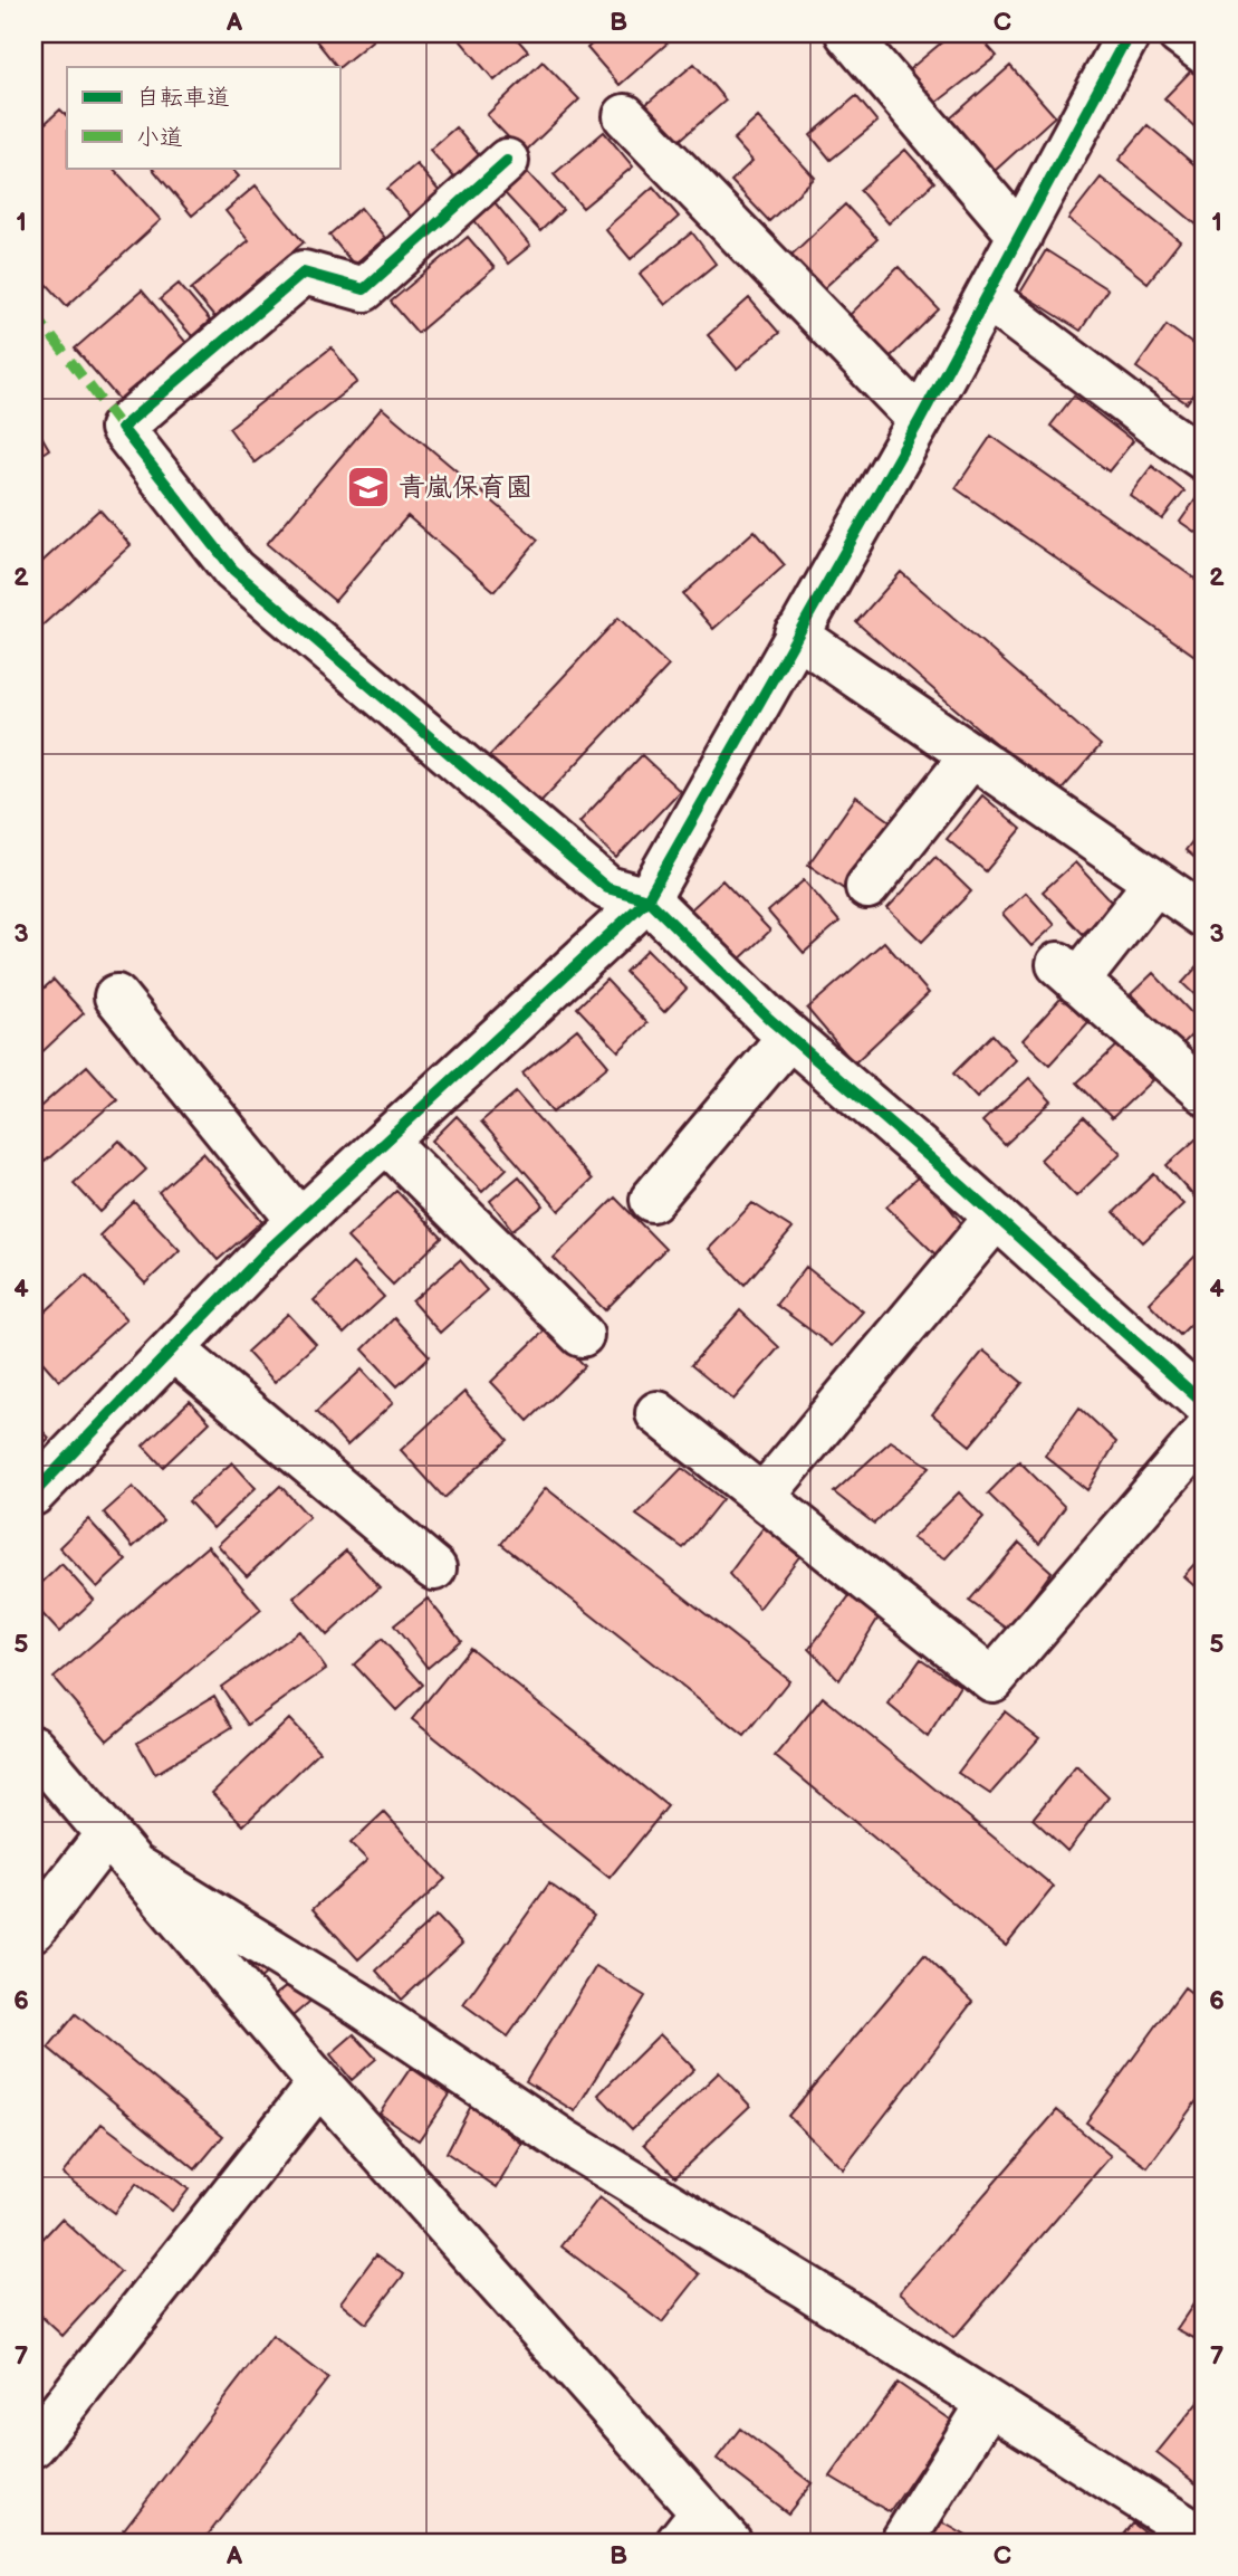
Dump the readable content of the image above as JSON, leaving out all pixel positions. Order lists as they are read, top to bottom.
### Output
{
  "places": {
    "school or university": ["青嵐保育園"]
  },
  "legend": ["自転車道", "小道"],
  "grid": {
    "columns": ["A", "B", "C"],
    "rows": [
      "1",
      "2",
      "3",
      "4",
      "5",
      "6",
      "7"
    ]
  }
}
